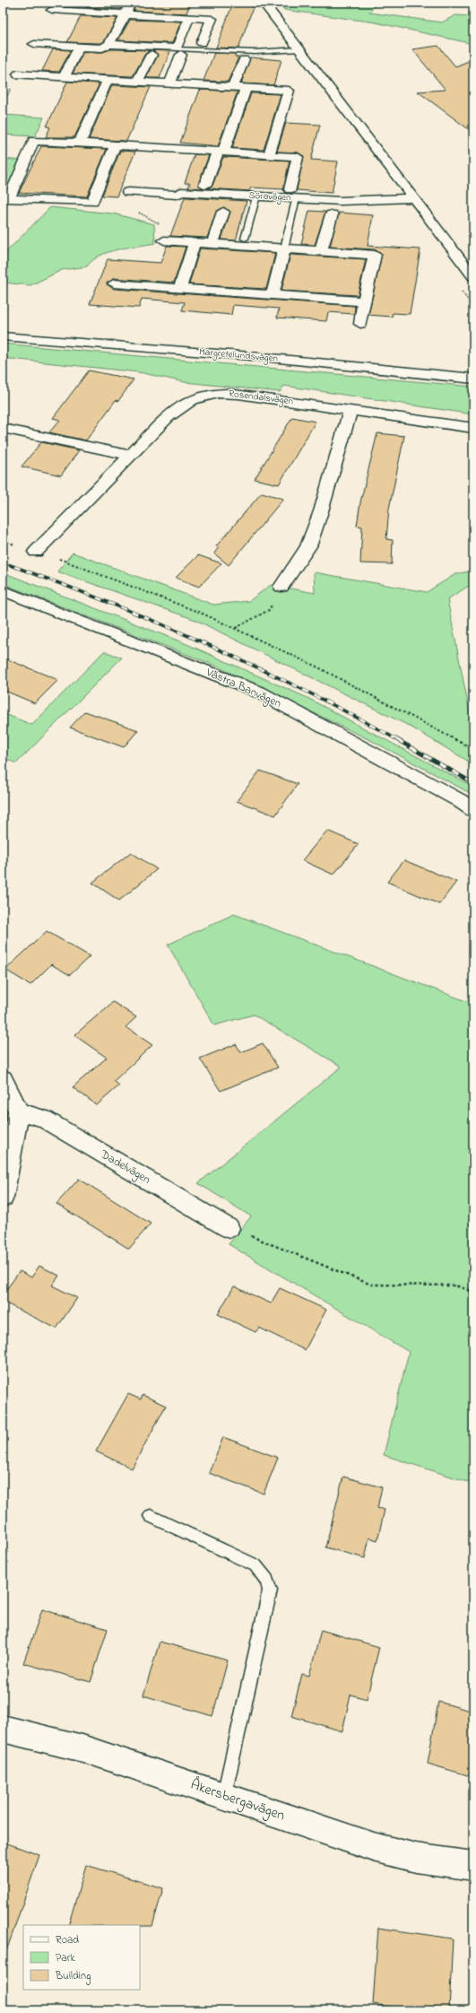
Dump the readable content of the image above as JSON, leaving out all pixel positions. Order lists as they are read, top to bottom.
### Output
{
  "streets": {
    "street": [
      "Söravägen",
      "Margretelundsvägen",
      "Rosendalsvägen",
      "Västra Banvägen",
      "Dadelvägen",
      "Åkersbergavägen"
    ]
  },
  "legend": ["Road", "Park", "Building"]
}
